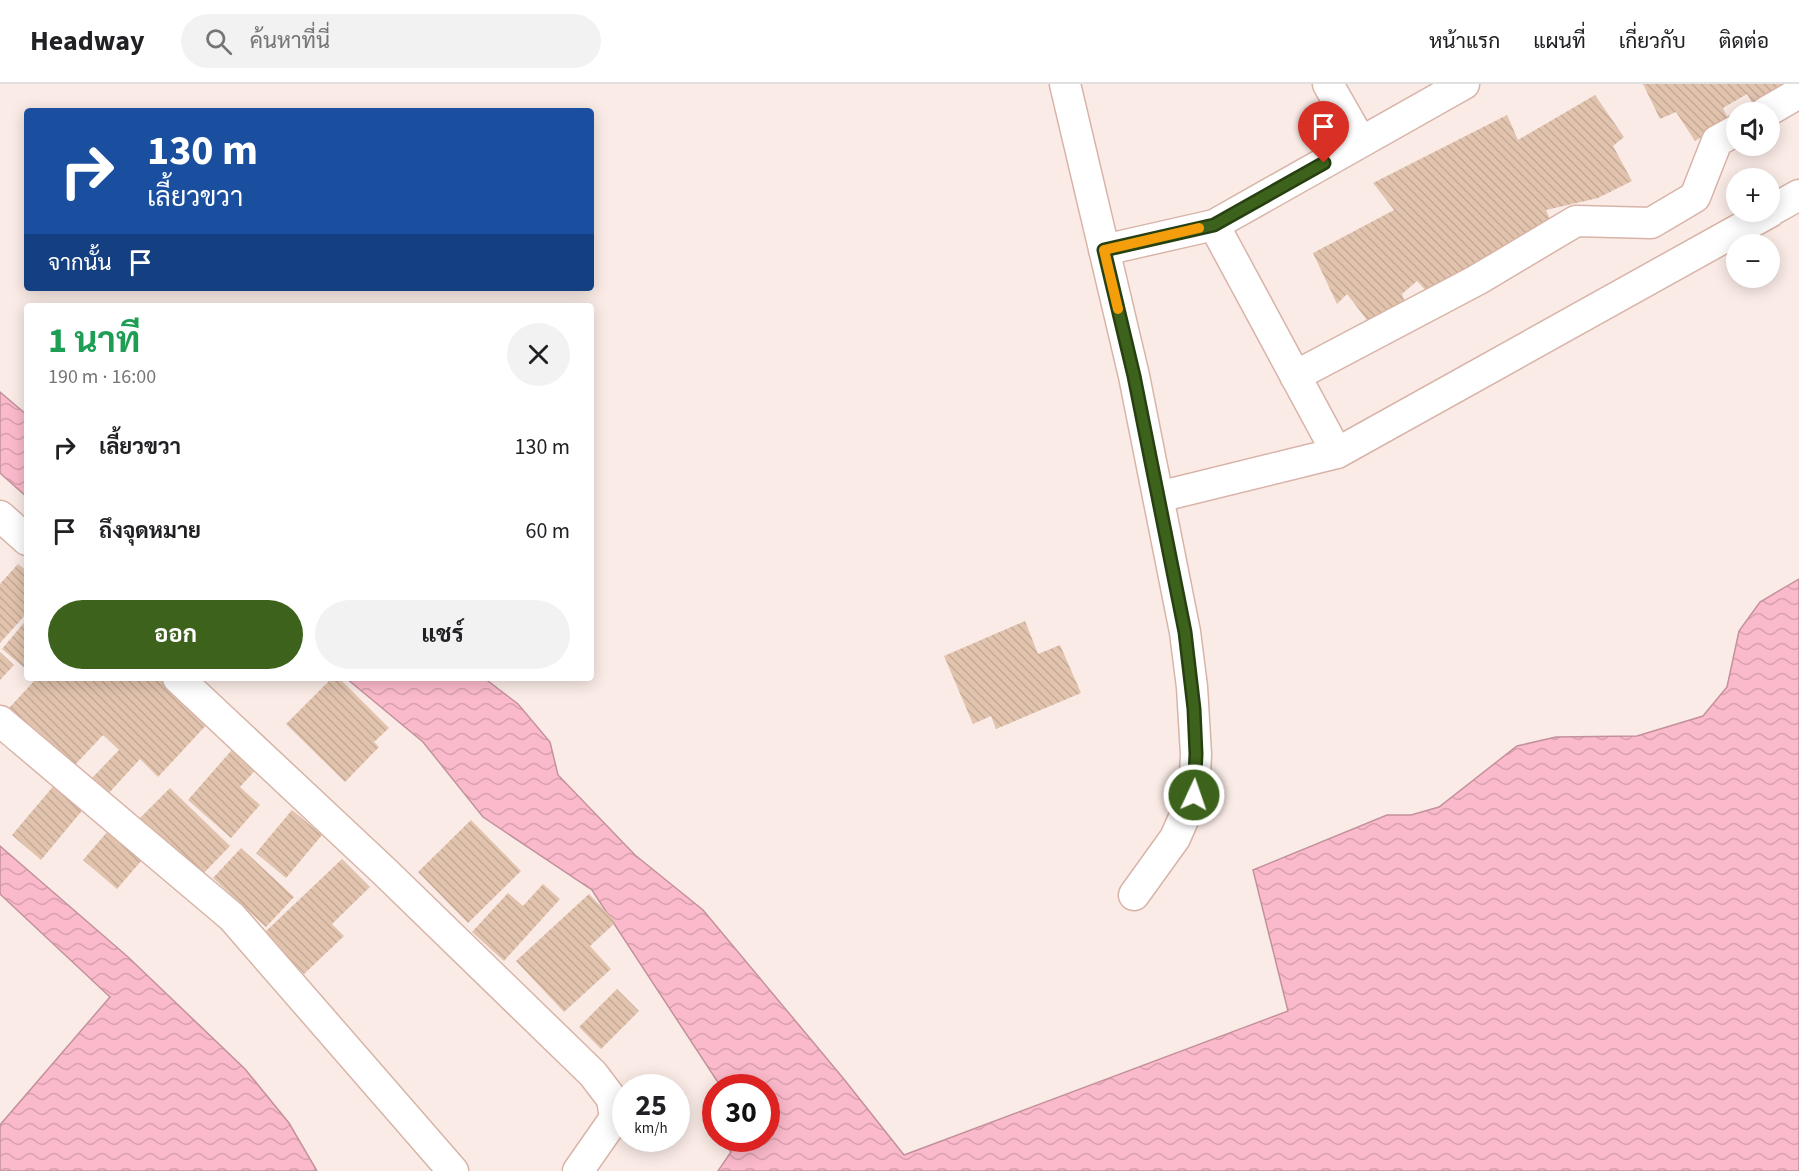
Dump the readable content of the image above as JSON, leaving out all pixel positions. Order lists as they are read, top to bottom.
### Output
{
  "page": {
    "header": "Headway",
    "search": "ค้นหาที่นี่",
    "nav": [
      "หน้าแรก",
      "แผนที่",
      "เกี่ยวกับ",
      "ติดต่อ"
    ],
    "map_buttons": ["+", "−"],
    "turn": ["130 m", "เลี้ยวขวา"],
    "then": "จากนั้น",
    "heading": ["1 นาที", "190 m · 16:00"],
    "list": [
      {
        "name": "เลี้ยวขวา",
        "value": "130 m"
      },
      {
        "name": "ถึงจุดหมาย",
        "value": "60 m"
      }
    ],
    "buttons": ["ออก", "แชร์"],
    "speed": "25 km/h",
    "limit": "30"
  }
}
